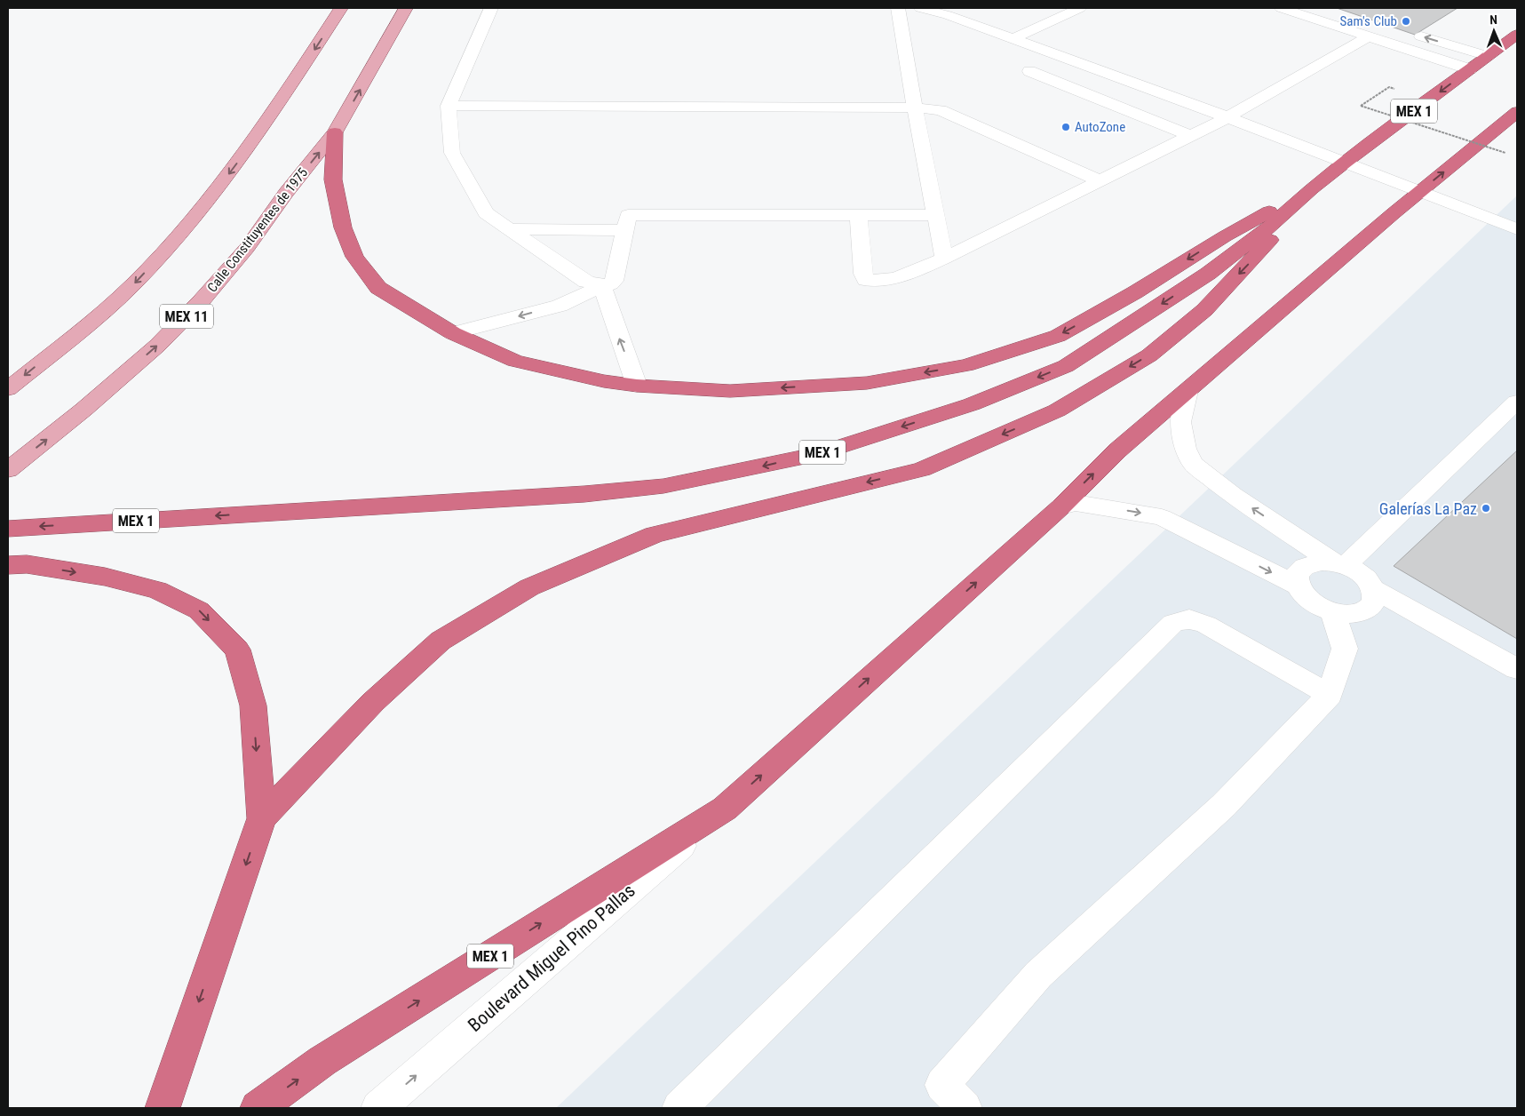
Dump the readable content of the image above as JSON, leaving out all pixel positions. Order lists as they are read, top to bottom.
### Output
{
  "streets": {
    "highway": ["MEX 1"],
    "main road": ["Calle Constituyentes de 1975", "MEX 11", "Boulevard Miguel Pino Pallas"]
  },
  "crossings": [
    ["MEX 1", "Boulevard Miguel Pino Pallas"]
  ],
  "one_way": ["Boulevard Miguel Pino Pallas"],
  "places": ["Sam's Club", "AutoZone", "Galerías La Paz"],
  "north": "top"
}
